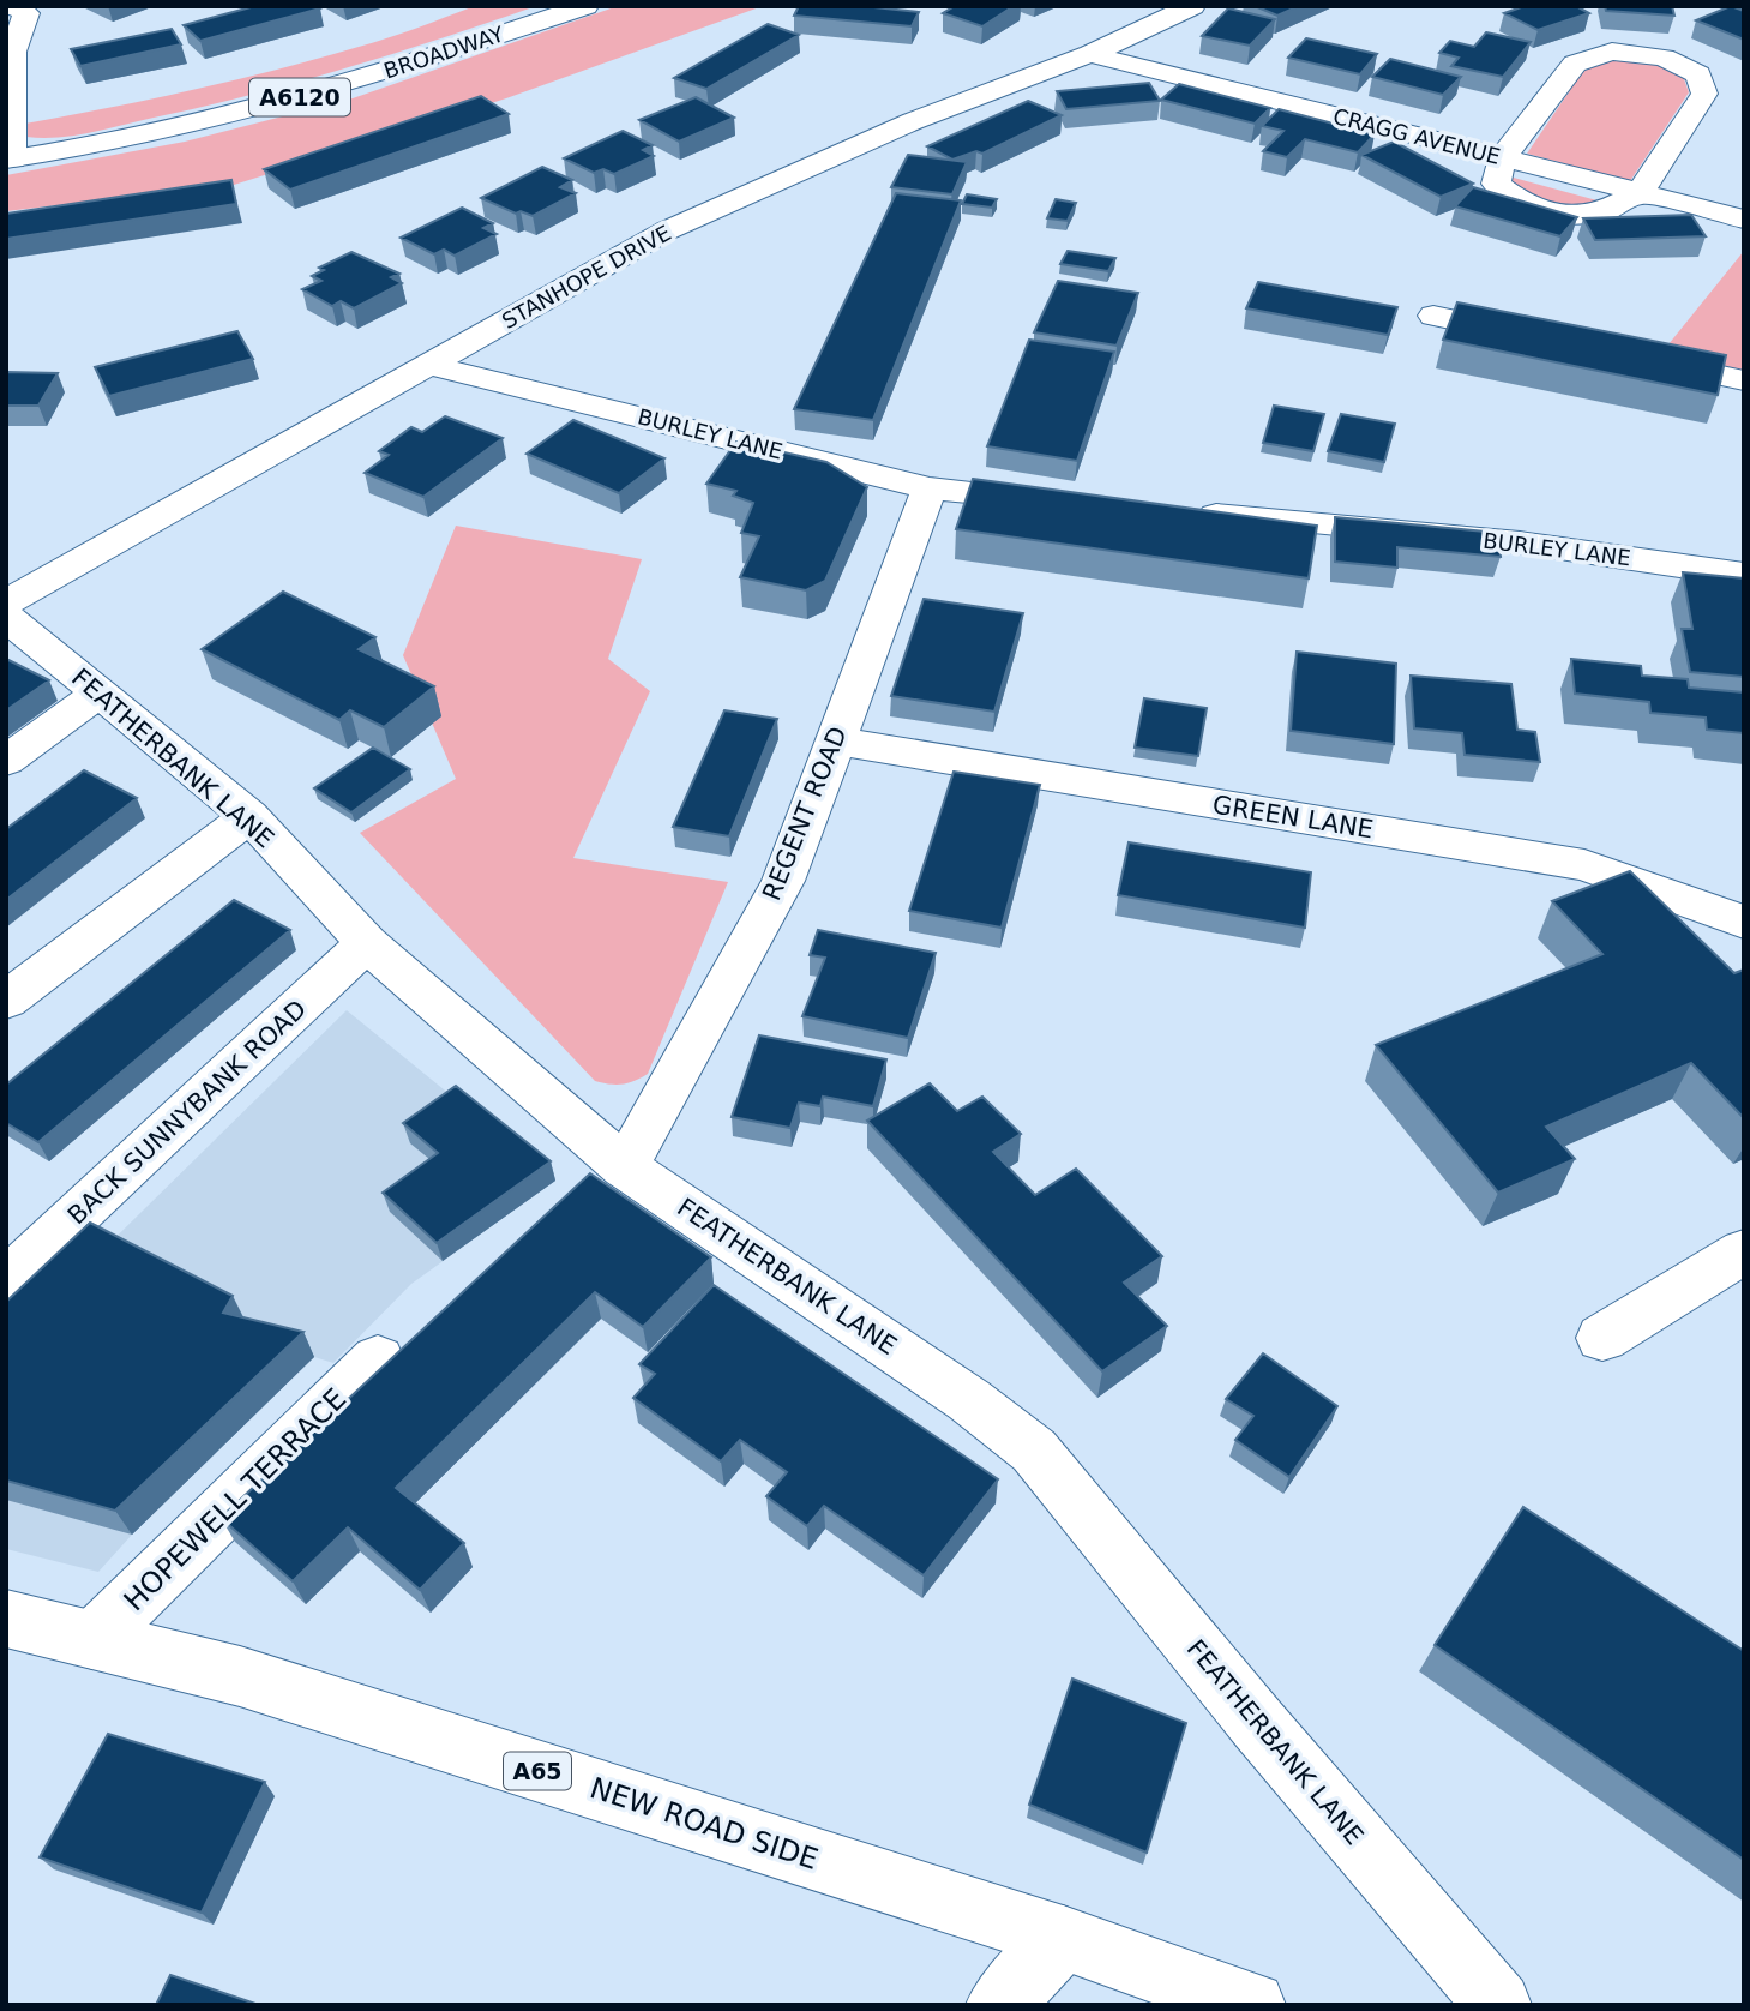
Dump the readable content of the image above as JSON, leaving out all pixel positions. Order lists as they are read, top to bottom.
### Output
{
  "streets": {
    "main road": [
      "BROADWAY",
      "A6120",
      "CRAGG AVENUE",
      "STANHOPE DRIVE",
      "BURLEY LANE",
      "FEATHERBANK LANE",
      "REGENT ROAD",
      "GREEN LANE",
      "BACK SUNNYBANK ROAD",
      "HOPEWELL TERRACE",
      "A65",
      "NEW ROAD SIDE"
    ]
  },
  "crossings": [
    ["CRAGG AVENUE", "STANHOPE DRIVE"],
    ["STANHOPE DRIVE", "BURLEY LANE"],
    ["BURLEY LANE", "REGENT ROAD"],
    ["FEATHERBANK LANE", "REGENT ROAD"],
    ["FEATHERBANK LANE", "BACK SUNNYBANK ROAD"],
    ["REGENT ROAD", "GREEN LANE"],
    ["HOPEWELL TERRACE", "NEW ROAD SIDE"]
  ]
}
